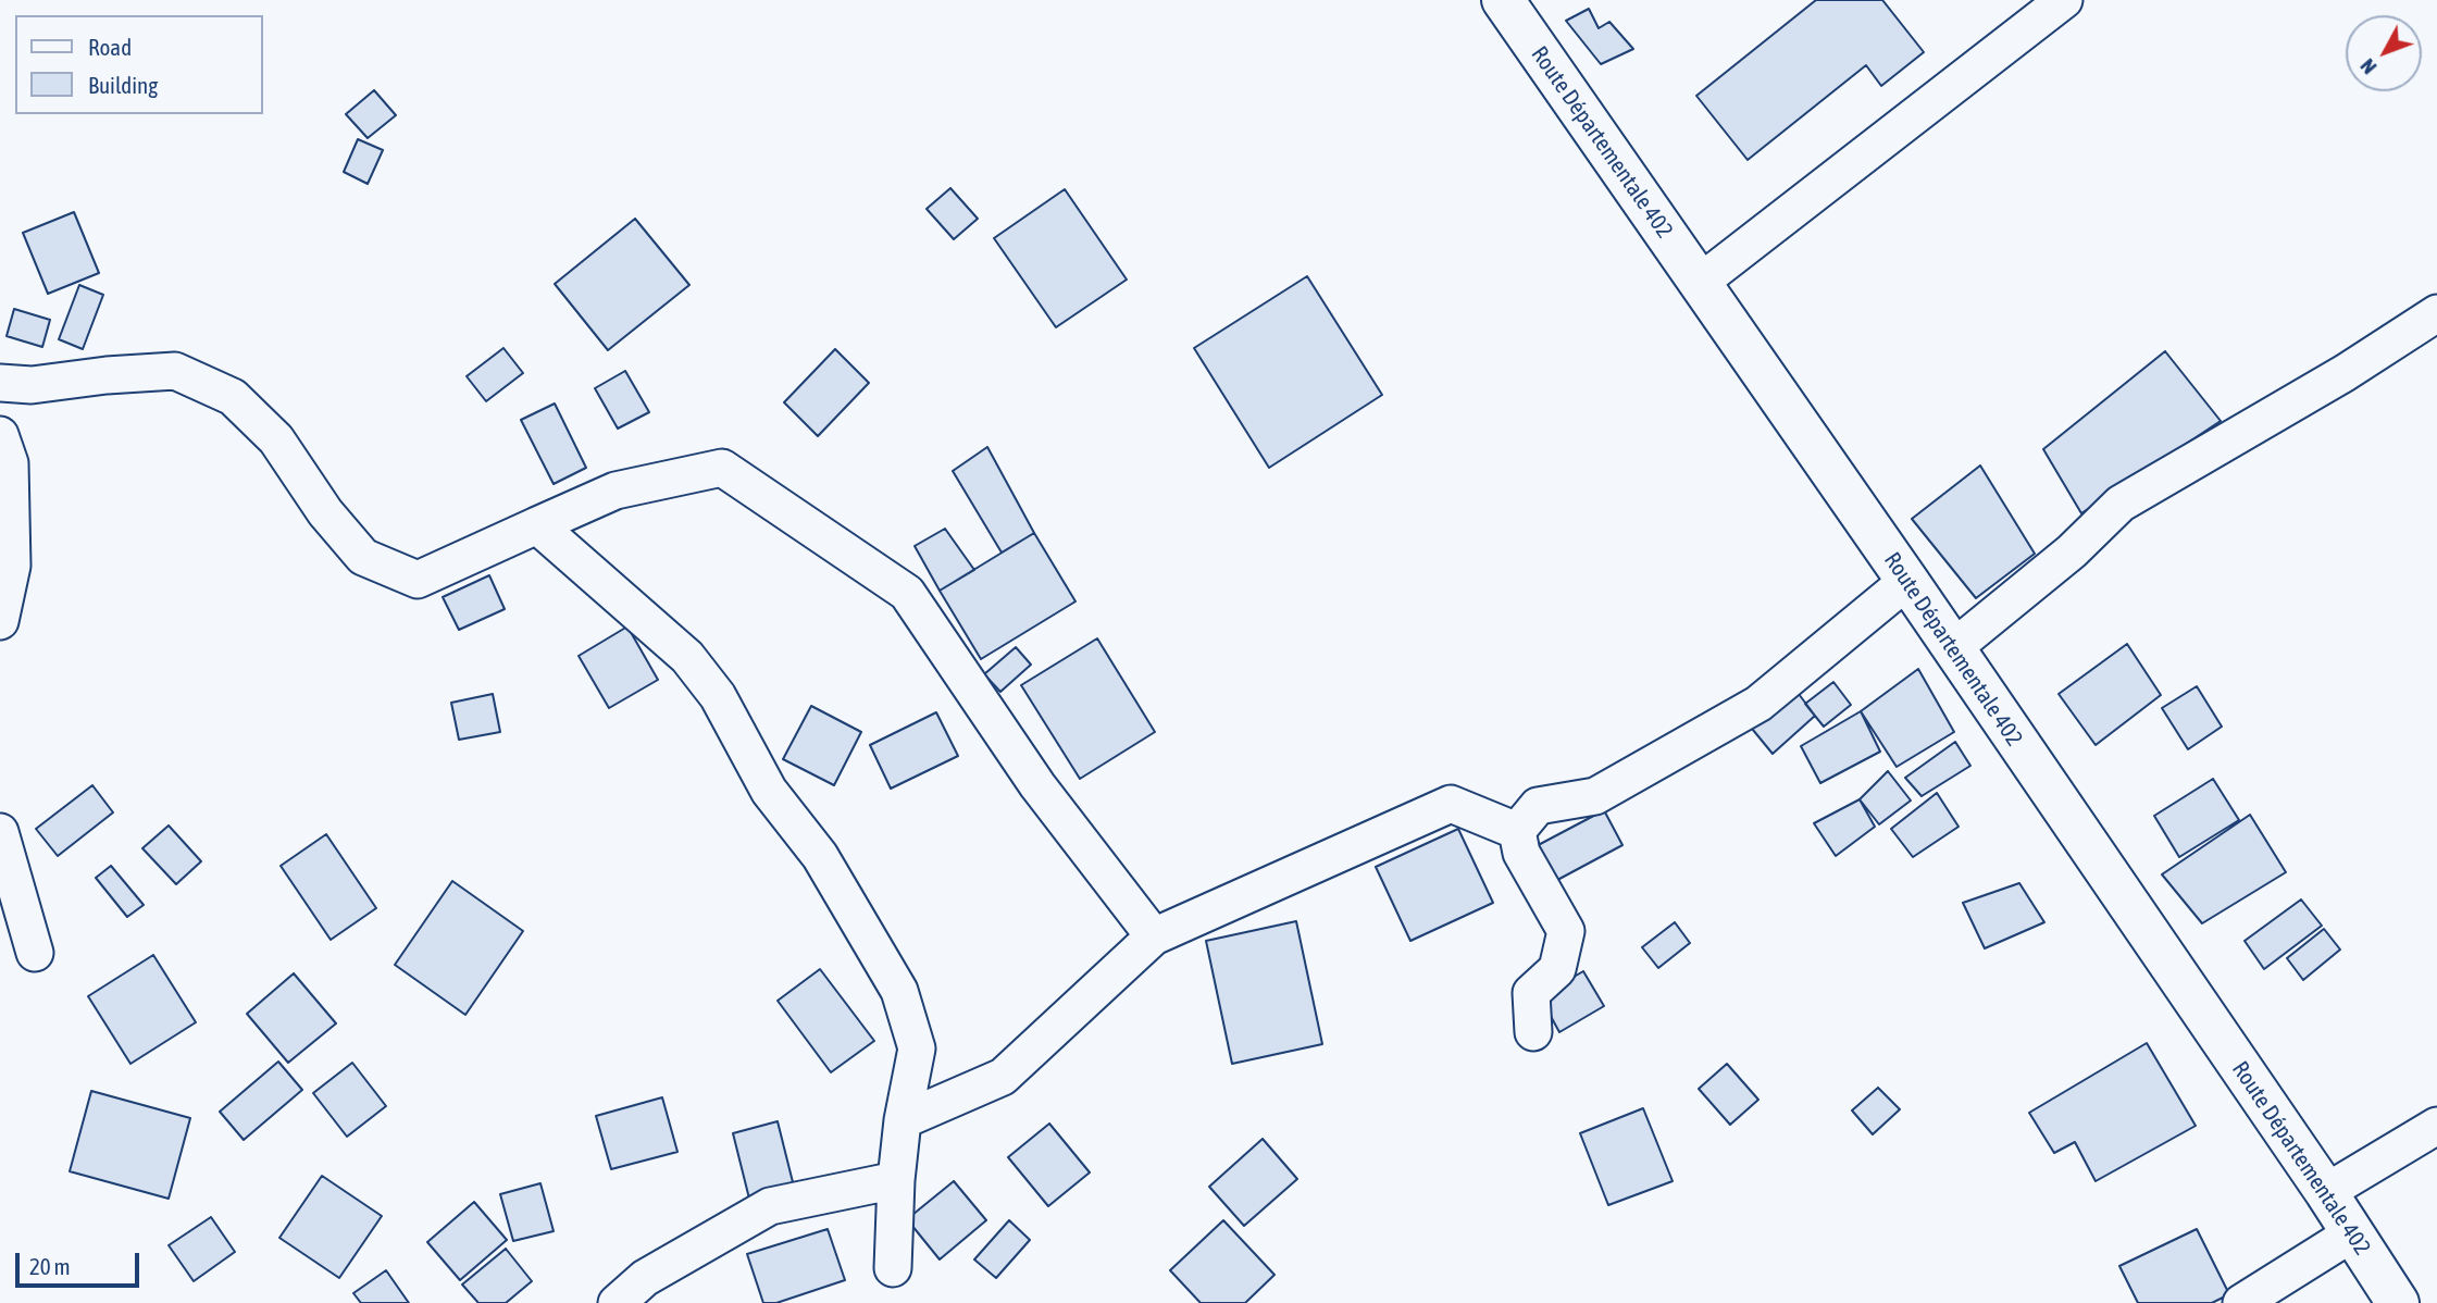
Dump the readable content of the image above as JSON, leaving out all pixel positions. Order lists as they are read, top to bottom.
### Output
{
  "streets": {
    "main road": ["Route Départementale 402"]
  },
  "legend": ["Road", "Building"],
  "scale_bar": "20 m",
  "north": "bottom left"
}
